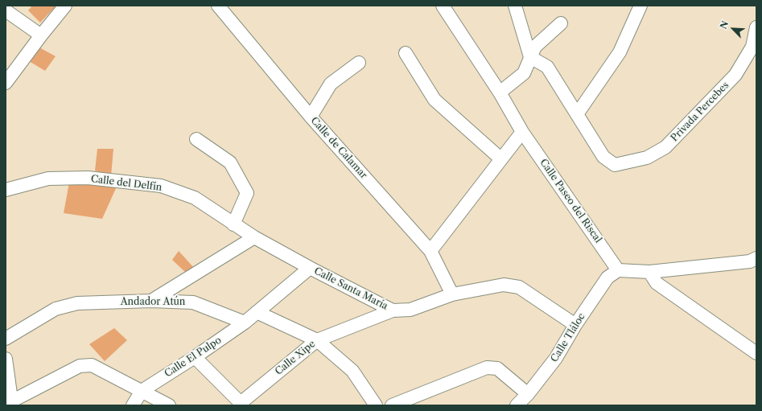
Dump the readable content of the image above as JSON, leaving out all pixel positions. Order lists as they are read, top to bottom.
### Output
{
  "streets": {
    "street": [
      "Privada Percebes",
      "Calle de Calamar",
      "Calle del Delfín",
      "Calle Paseo del Riscal",
      "Calle Santa María",
      "Andador Atún",
      "Calle Tláloc",
      "Calle El Pulpo",
      "Calle Xipe"
    ]
  },
  "crossings": [
    ["Calle de Calamar", "Calle Santa María"],
    ["Calle del Delfín", "Calle Santa María"],
    ["Calle Paseo del Riscal", "Calle Tláloc"],
    ["Calle Santa María", "Calle Tláloc"],
    ["Calle Santa María", "Calle El Pulpo"],
    ["Calle Santa María", "Calle Xipe"],
    ["Andador Atún", "Calle El Pulpo"]
  ],
  "north": "top left"
}
